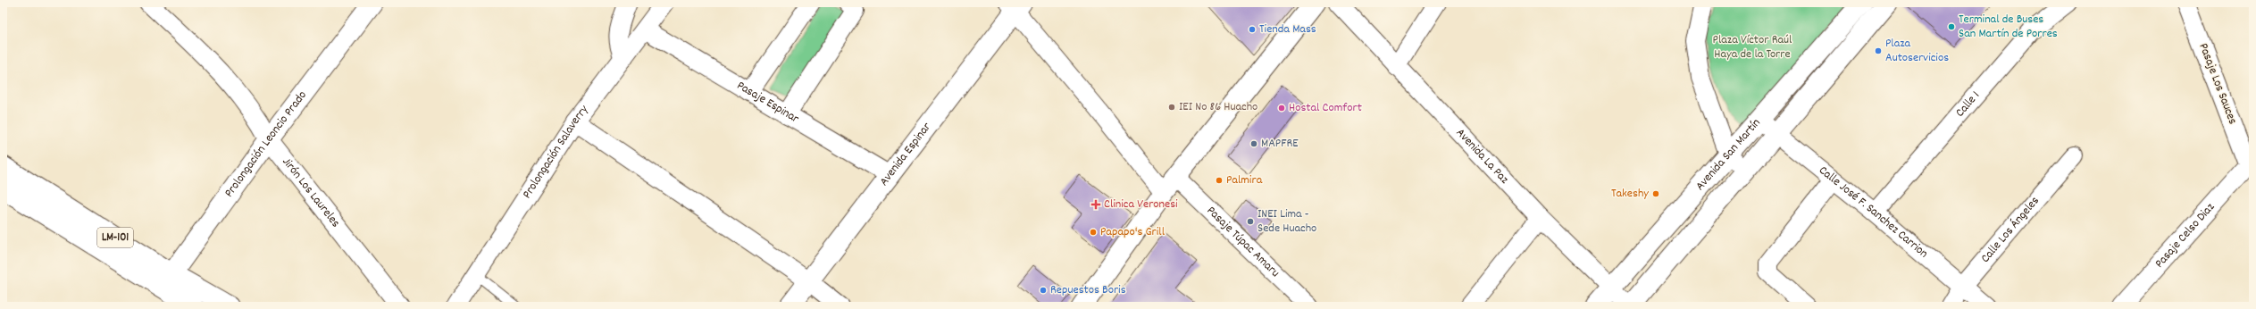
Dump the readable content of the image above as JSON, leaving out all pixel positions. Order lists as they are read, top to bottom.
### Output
{
  "streets": {
    "street": [
      "Pasaje Los Sauces",
      "Pasaje Espinar",
      "Calle 1",
      "Prolongación Leoncio Prado",
      "Prolongación Salaverry",
      "Avenida Espinar",
      "Avenida San Martín",
      "Avenida La Paz",
      "Jirón Los Laureles",
      "Calle José F. Sanchez Carrion",
      "Calle Los Ángeles",
      "Pasaje Celso Diaz",
      "LM-101",
      "Pasaje Túpac Amaru"
    ]
  },
  "crossings": [
    ["Pasaje Los Sauces", "Pasaje Celso Diaz"],
    ["Pasaje Espinar", "Prolongación Salaverry"],
    ["Pasaje Espinar", "Avenida Espinar"],
    ["Calle 1", "Calle José F. Sanchez Carrion"],
    ["Prolongación Leoncio Prado", "Jirón Los Laureles"],
    ["Prolongación Leoncio Prado", "LM-101"],
    ["Avenida San Martín", "Avenida La Paz"],
    ["Avenida San Martín", "Calle José F. Sanchez Carrion"],
    ["Calle José F. Sanchez Carrion", "Calle Los Ángeles"]
  ],
  "parks": ["Plaza Víctor Raúl Haya de la Torre"],
  "places": {
    "other": [
      "Terminal de Buses San Martín de Porres",
      "Tienda Mass",
      "Plaza Autoservicios",
      "IEI No 86 Huacho",
      "Hostal Comfort",
      "MAPFRE",
      "Palmira",
      "Takeshy",
      "INEI Lima - Sede Huacho",
      "Papapo's Grill",
      "Repuestos Boris"
    ],
    "health": ["Clinica Veronesi"]
  }
}
